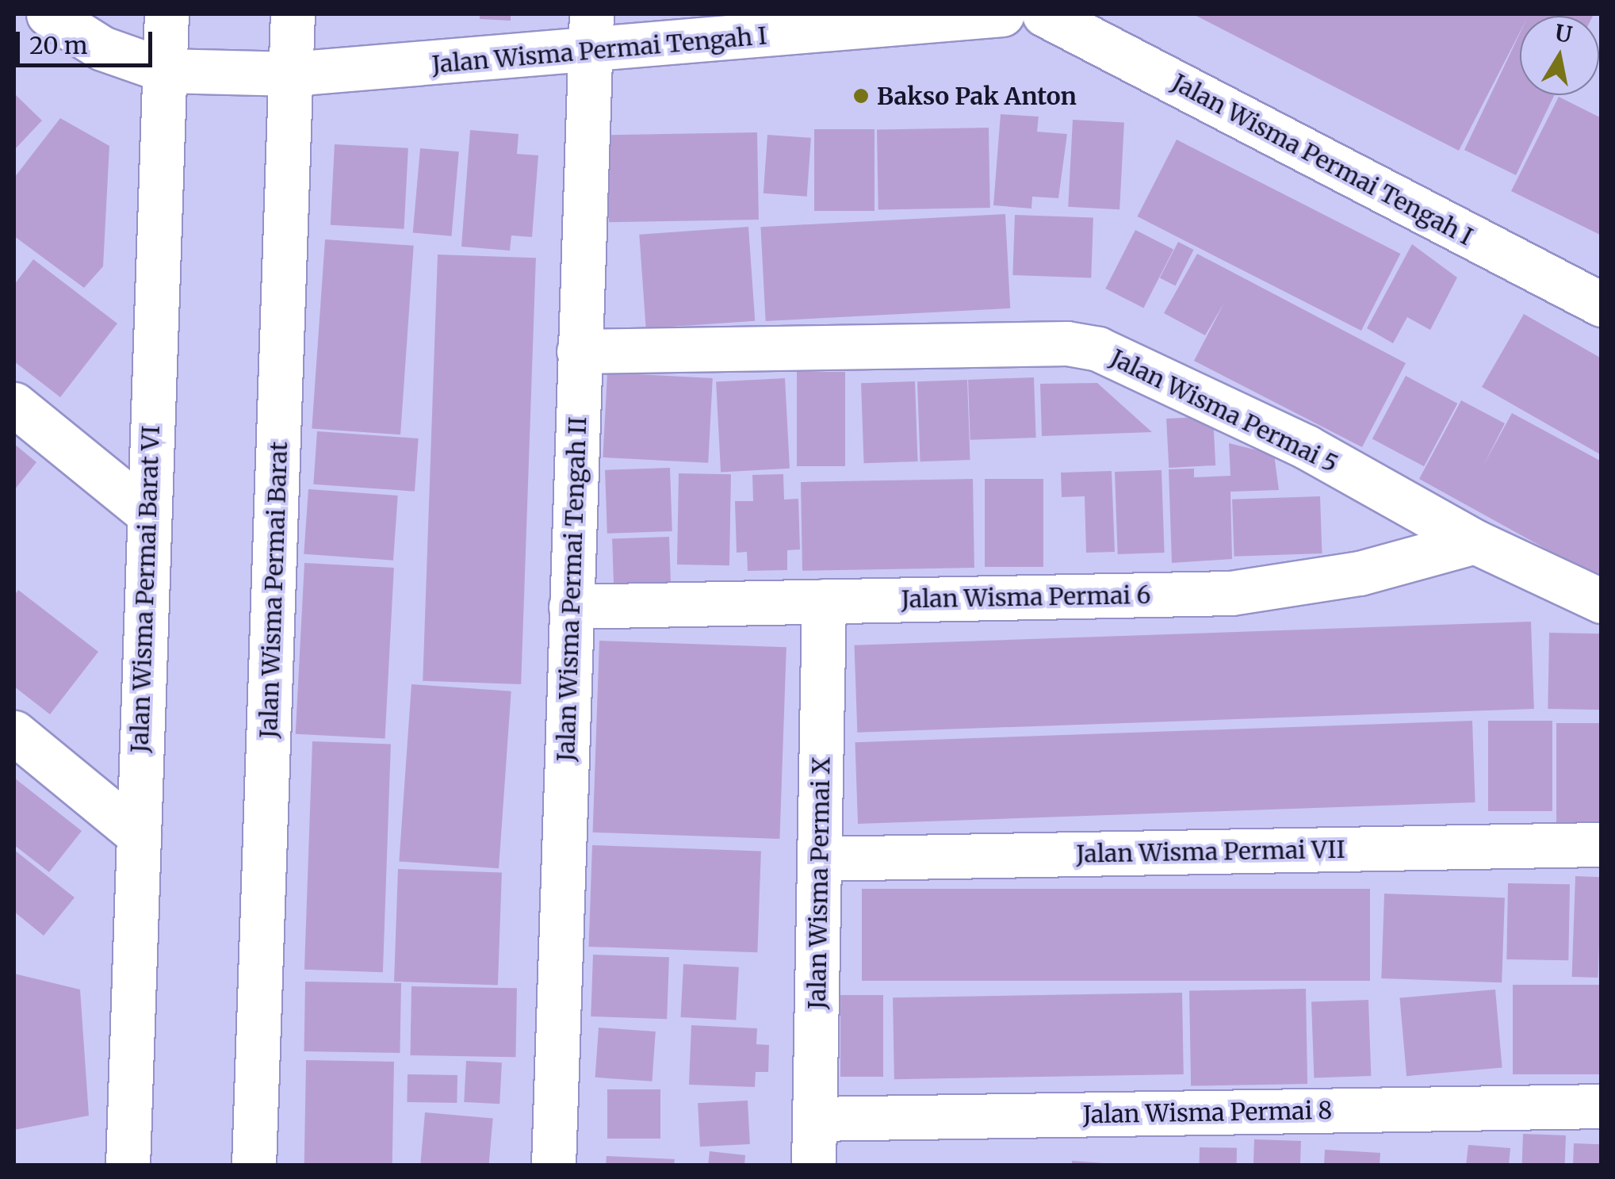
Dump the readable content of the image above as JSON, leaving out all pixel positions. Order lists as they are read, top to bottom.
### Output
{
  "streets": {
    "street": [
      "Jalan Wisma Permai Tengah I",
      "Jalan Wisma Permai 5",
      "Jalan Wisma Permai Barat VI",
      "Jalan Wisma Permai Tengah II",
      "Jalan Wisma Permai Barat",
      "Jalan Wisma Permai 6",
      "Jalan Wisma Permai VII",
      "Jalan Wisma Permai X",
      "Jalan Wisma Permai 8"
    ]
  },
  "crossings": [
    ["Jalan Wisma Permai Tengah I", "Jalan Wisma Permai Barat VI"],
    ["Jalan Wisma Permai Tengah I", "Jalan Wisma Permai Tengah II"],
    ["Jalan Wisma Permai Tengah I", "Jalan Wisma Permai Barat"],
    ["Jalan Wisma Permai 5", "Jalan Wisma Permai Tengah II"],
    ["Jalan Wisma Permai 5", "Jalan Wisma Permai 6"],
    ["Jalan Wisma Permai Tengah II", "Jalan Wisma Permai 6"],
    ["Jalan Wisma Permai 6", "Jalan Wisma Permai X"],
    ["Jalan Wisma Permai VII", "Jalan Wisma Permai X"],
    ["Jalan Wisma Permai X", "Jalan Wisma Permai 8"]
  ],
  "places": ["Bakso Pak Anton"],
  "scale_bar": "20 m",
  "north": "top"
}
